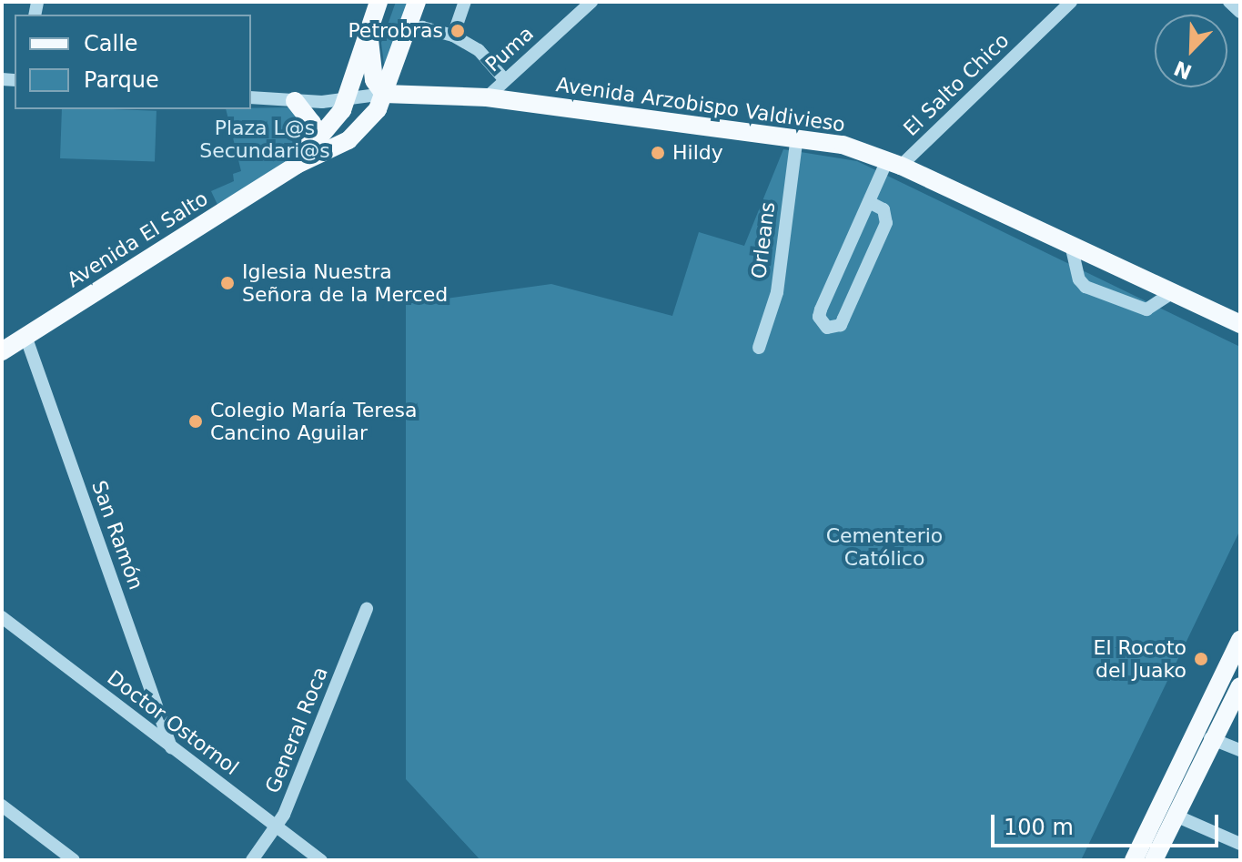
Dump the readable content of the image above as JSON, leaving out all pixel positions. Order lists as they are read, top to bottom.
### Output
{
  "streets": {
    "main road": ["Avenida Arzobispo Valdivieso", "Avenida El Salto"],
    "street": [
      "Puma",
      "El Salto Chico",
      "Orleans",
      "San Ramón",
      "Doctor Ostornol",
      "General Roca"
    ]
  },
  "crossings": [
    ["Puma", "Avenida Arzobispo Valdivieso"],
    ["El Salto Chico", "Avenida Arzobispo Valdivieso"],
    ["Avenida Arzobispo Valdivieso", "Orleans"],
    ["Avenida El Salto", "San Ramón"],
    ["San Ramón", "Doctor Ostornol"],
    ["Doctor Ostornol", "General Roca"]
  ],
  "parks": ["Plaza L@s Secundari@s", "Cementerio Católico"],
  "places": [
    "Petrobras",
    "Hildy",
    "Iglesia Nuestra Señora de la Merced",
    "Colegio María Teresa Cancino Aguilar",
    "El Rocoto del Juako"
  ],
  "legend": ["Calle", "Parque"],
  "scale_bar": "100 m",
  "north": "bottom left"
}
